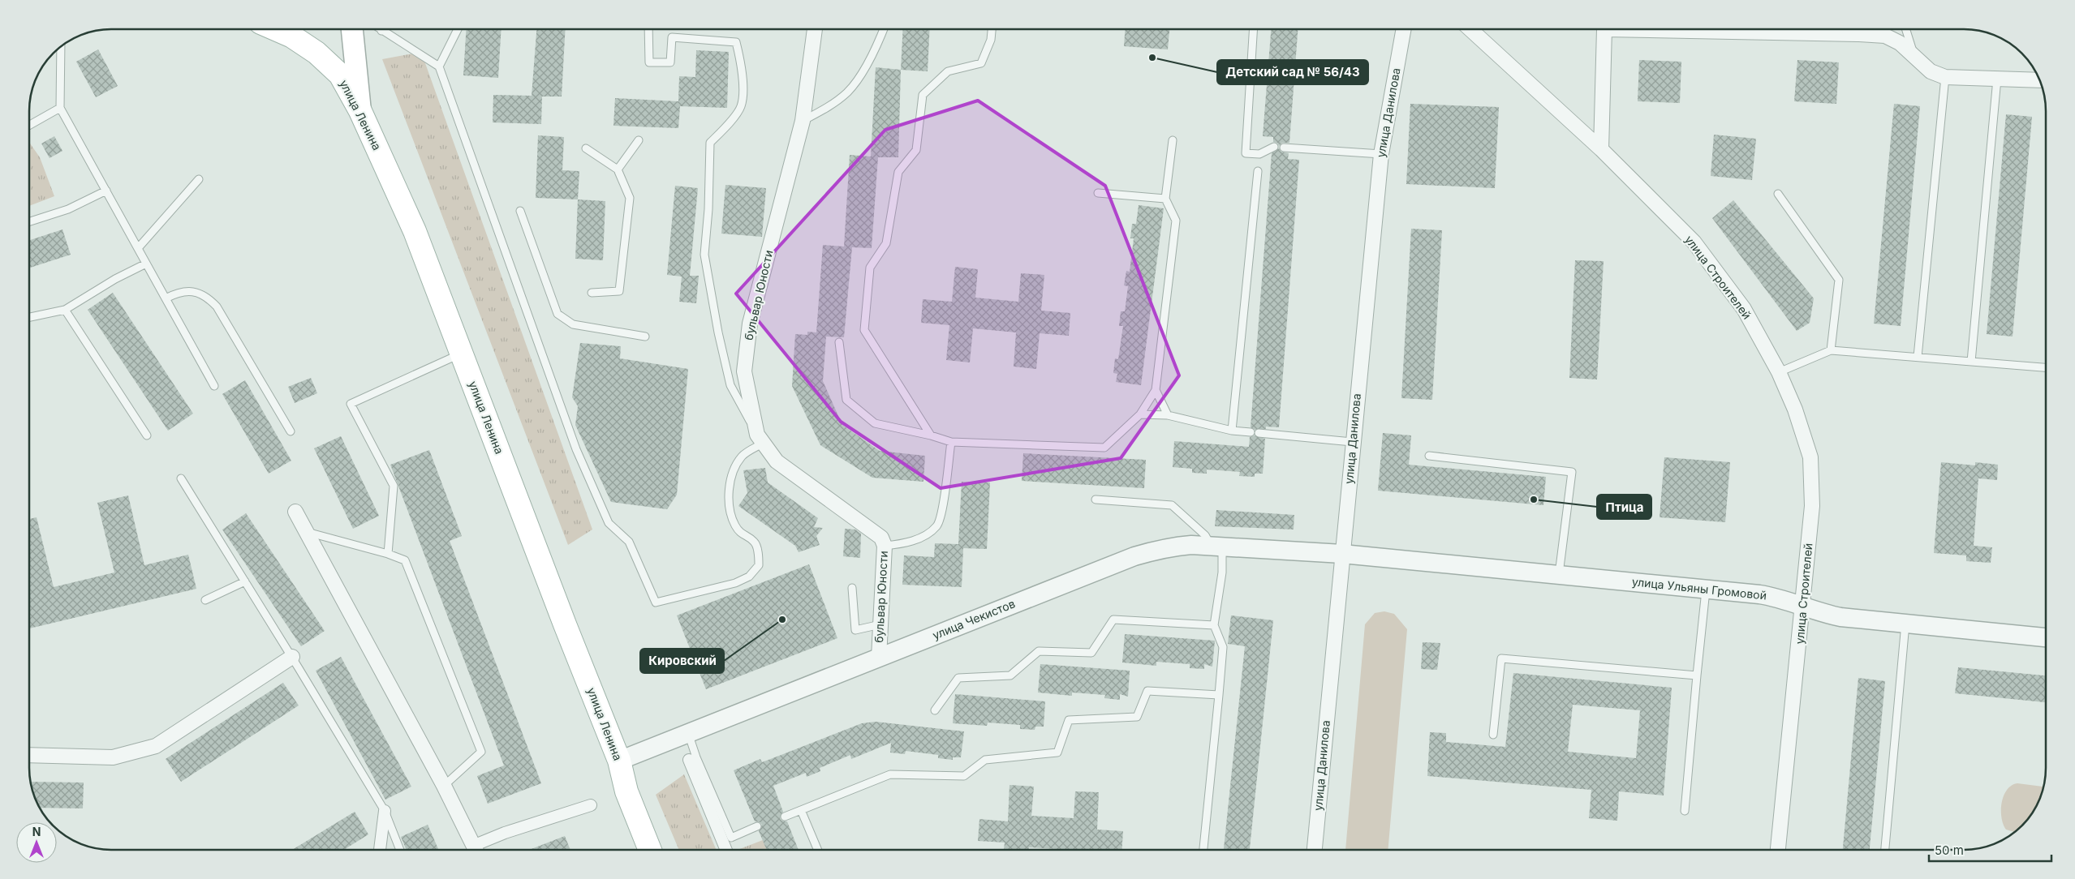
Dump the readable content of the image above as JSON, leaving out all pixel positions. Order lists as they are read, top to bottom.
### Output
{
  "streets": {
    "main road": ["улица Ленина"],
    "street": [
      "улица Данилова",
      "улица Строителей",
      "бульвар Юности",
      "улица Ульяны Громовой",
      "улица Чекистов"
    ]
  },
  "crossings": [
    ["улица Данилова", "улица Ульяны Громовой"],
    ["улица Данилова", "улица Чекистов"],
    ["улица Ленина", "улица Чекистов"],
    ["улица Строителей", "улица Ульяны Громовой"],
    ["бульвар Юности", "улица Чекистов"],
    ["улица Ульяны Громовой", "улица Чекистов"]
  ],
  "places": ["Детский сад № 56/43", "Птица", "Кировский"],
  "scale_bar": "50 m",
  "north": "top"
}
